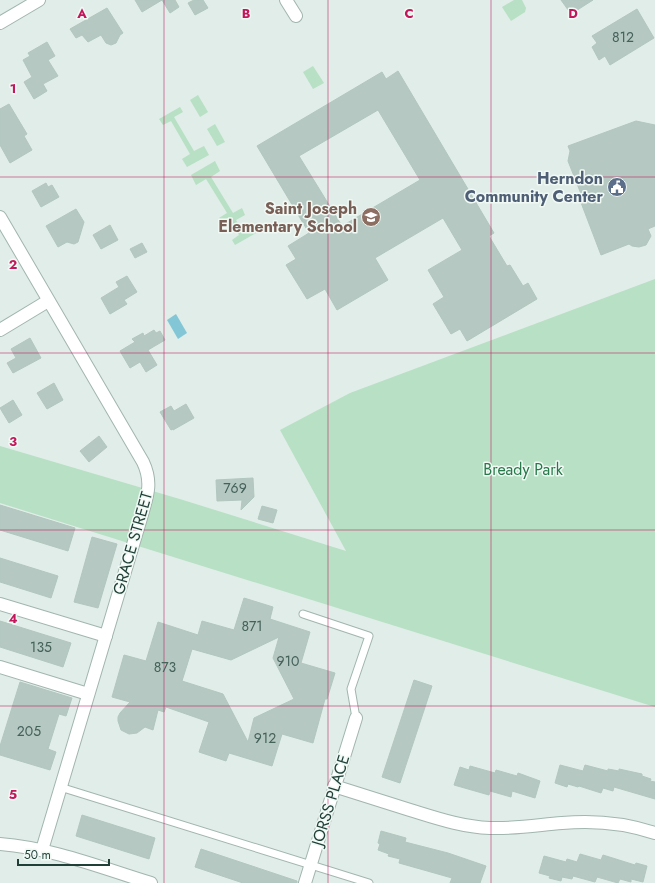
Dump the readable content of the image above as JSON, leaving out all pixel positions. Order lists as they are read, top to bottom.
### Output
{
  "streets": {
    "street": ["GRACE STREET", "JORSS PLACE"]
  },
  "parks": ["Bready Park"],
  "places": {
    "public building": ["Herndon Community Center"],
    "school or university": ["Saint Joseph Elementary School"]
  },
  "house_numbers": [
    "812",
    "769",
    "871",
    "135",
    "910",
    "873",
    "205",
    "912"
  ],
  "scale_bar": "50 m",
  "grid": {
    "columns": [
      "A",
      "B",
      "C",
      "D"
    ],
    "rows": [
      "1",
      "2",
      "3",
      "4",
      "5"
    ]
  }
}
